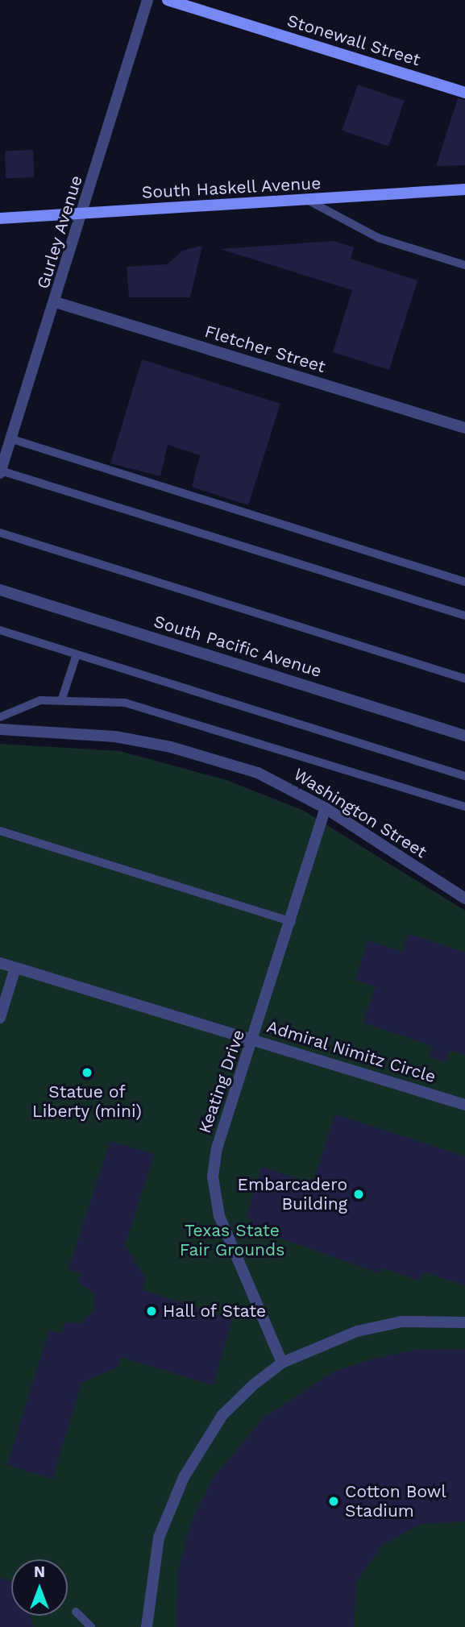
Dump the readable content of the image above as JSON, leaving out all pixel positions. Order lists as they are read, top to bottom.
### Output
{
  "streets": {
    "main road": ["Stonewall Street", "South Haskell Avenue"],
    "street": [
      "Gurley Avenue",
      "Fletcher Street",
      "South Pacific Avenue",
      "Washington Street",
      "Admiral Nimitz Circle",
      "Keating Drive"
    ]
  },
  "crossings": [
    ["South Haskell Avenue", "Gurley Avenue"],
    ["Gurley Avenue", "Fletcher Street"],
    ["Washington Street", "Keating Drive"],
    ["Admiral Nimitz Circle", "Keating Drive"]
  ],
  "parks": ["Texas State Fair Grounds"],
  "places": [
    "Statue of Liberty (mini)",
    "Embarcadero Building",
    "Hall of State",
    "Cotton Bowl Stadium"
  ],
  "north": "top"
}
